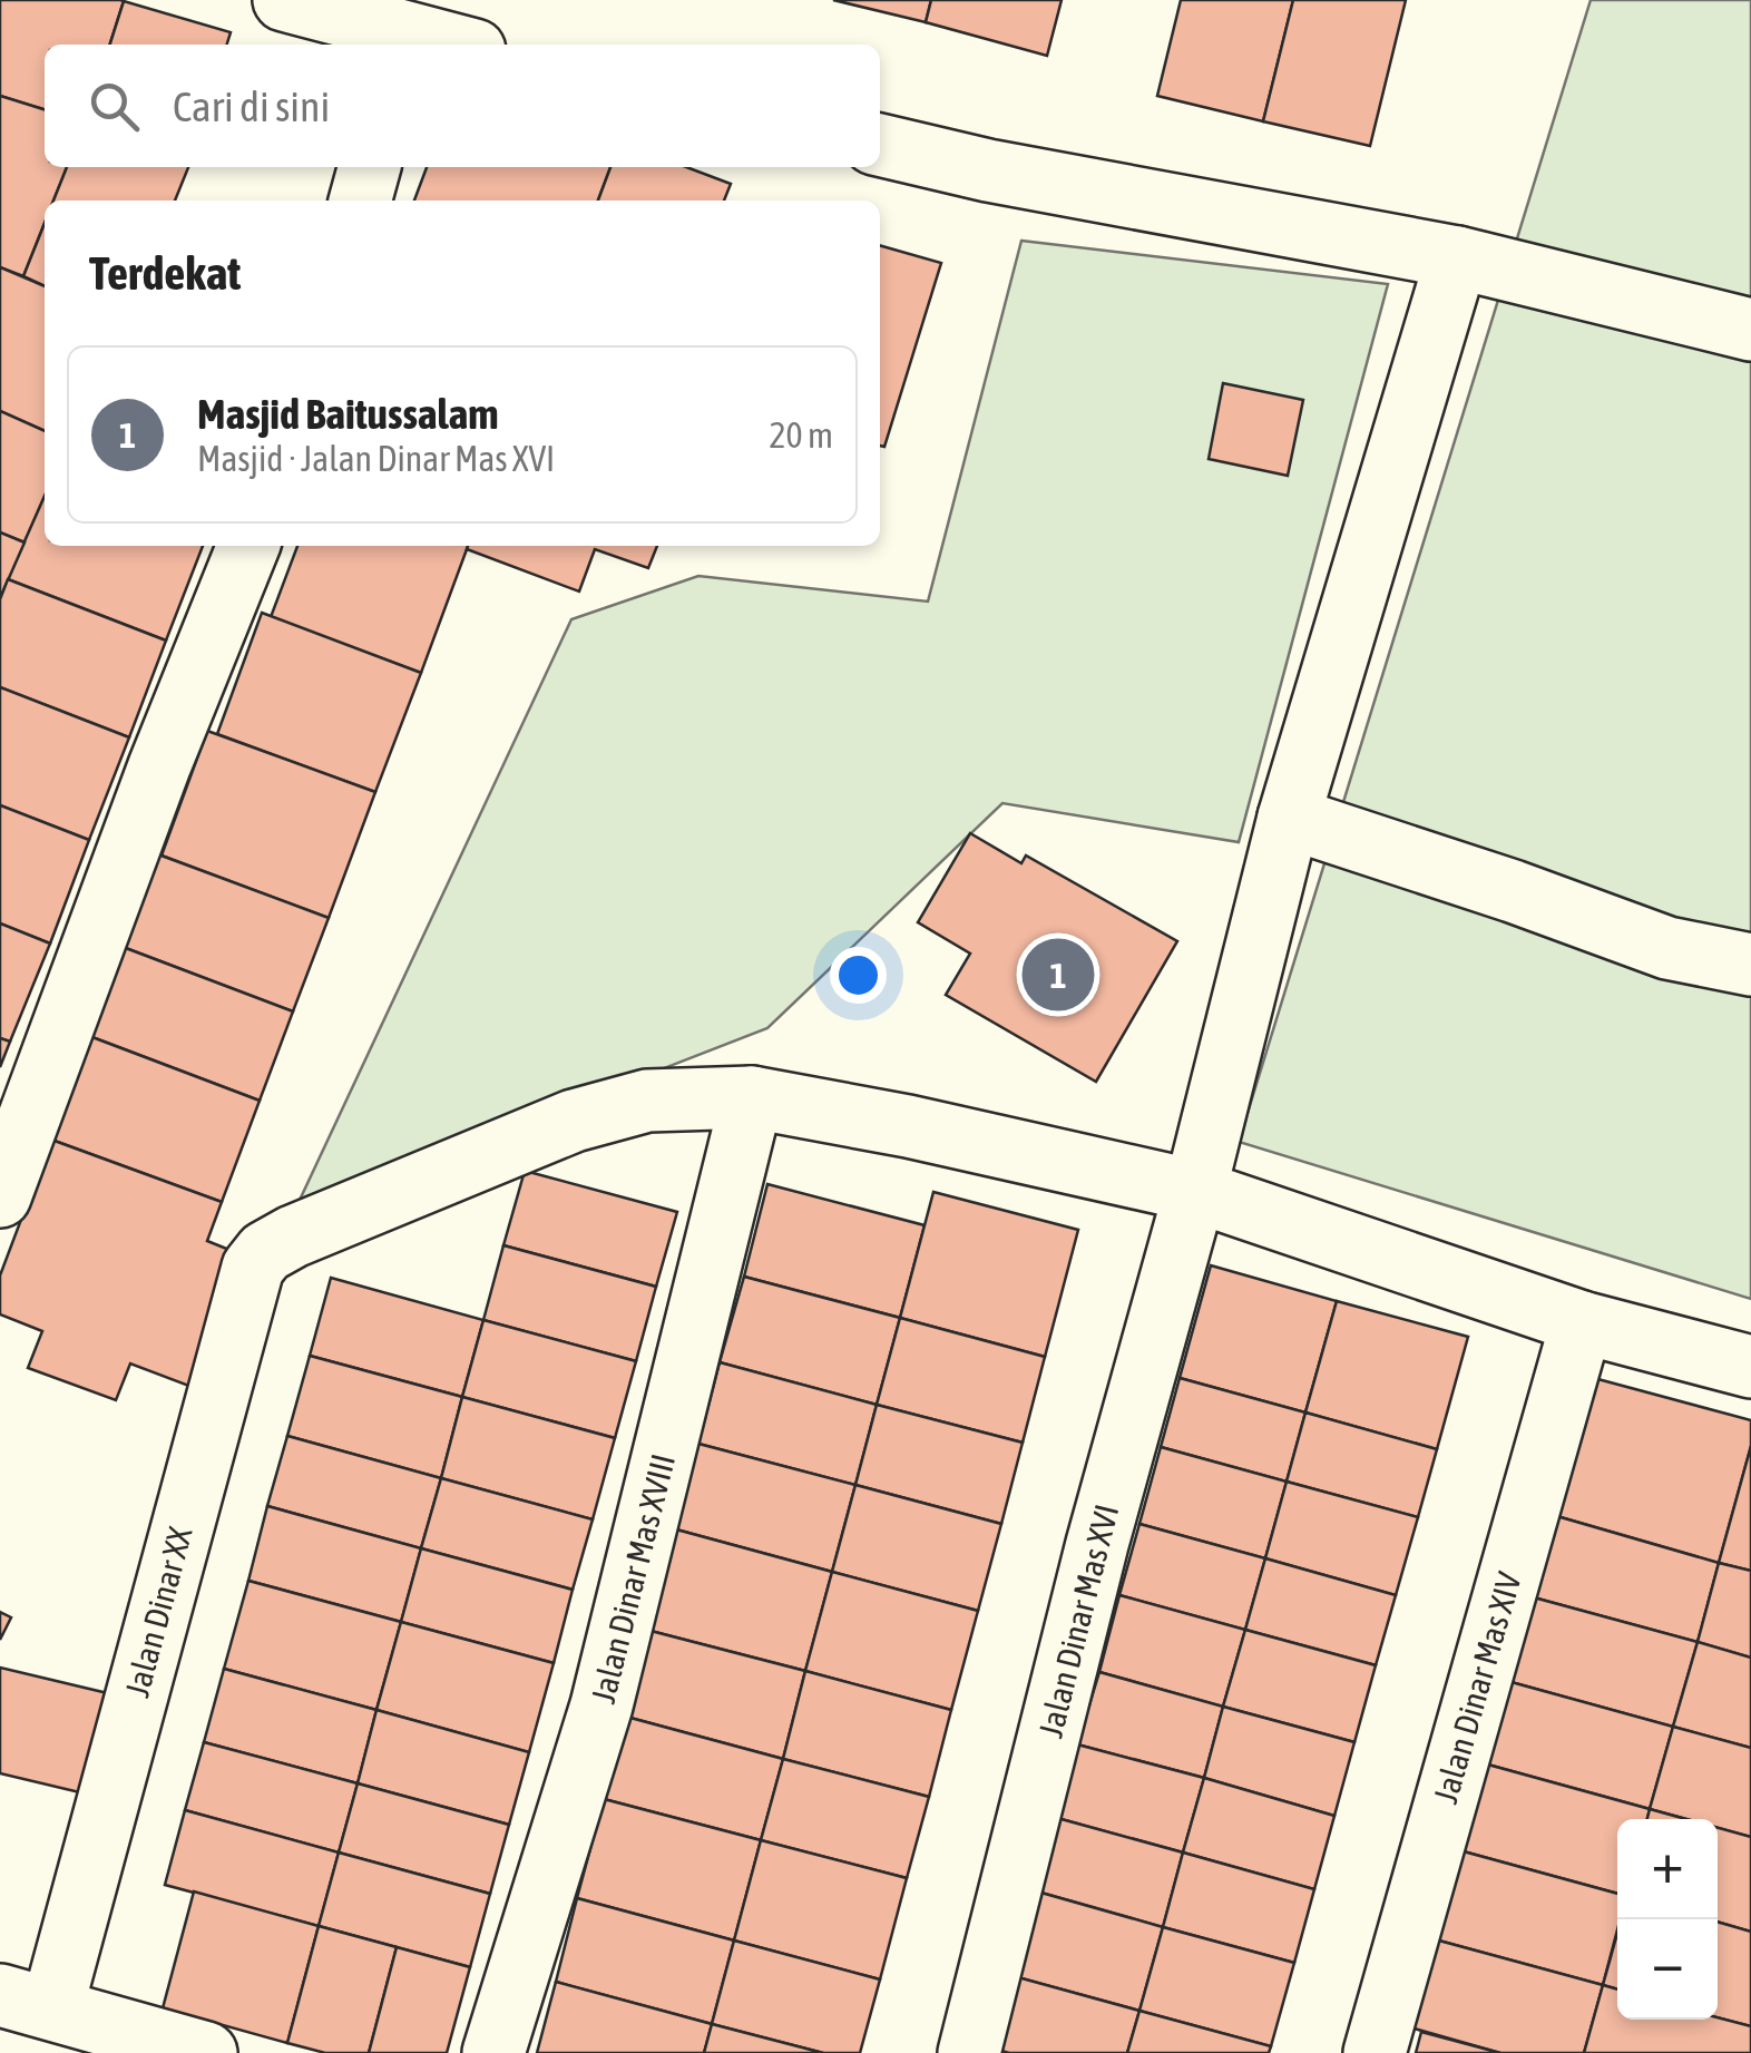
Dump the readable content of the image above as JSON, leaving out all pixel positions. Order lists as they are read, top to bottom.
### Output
{
  "streets": {
    "street": [
      "Jalan Dinar Mas XVIII",
      "Jalan Dinar XX",
      "Jalan Dinar Mas XVI",
      "Jalan Dinar Mas XIV"
    ]
  },
  "crossings": [
    ["Jalan Dinar Mas XVIII", "Jalan Dinar XX"],
    ["Jalan Dinar XX", "Jalan Dinar Mas XVI"],
    ["Jalan Dinar XX", "Jalan Dinar Mas XIV"]
  ],
  "page": {
    "search": "Cari di sini",
    "heading": "Terdekat",
    "list": [
      {
        "mark": "1",
        "name": "Masjid Baitussalam",
        "note": "Masjid · Jalan Dinar Mas XVI",
        "value": "20 m"
      }
    ],
    "pins": "1",
    "map_buttons": ["+", "−"]
  }
}
